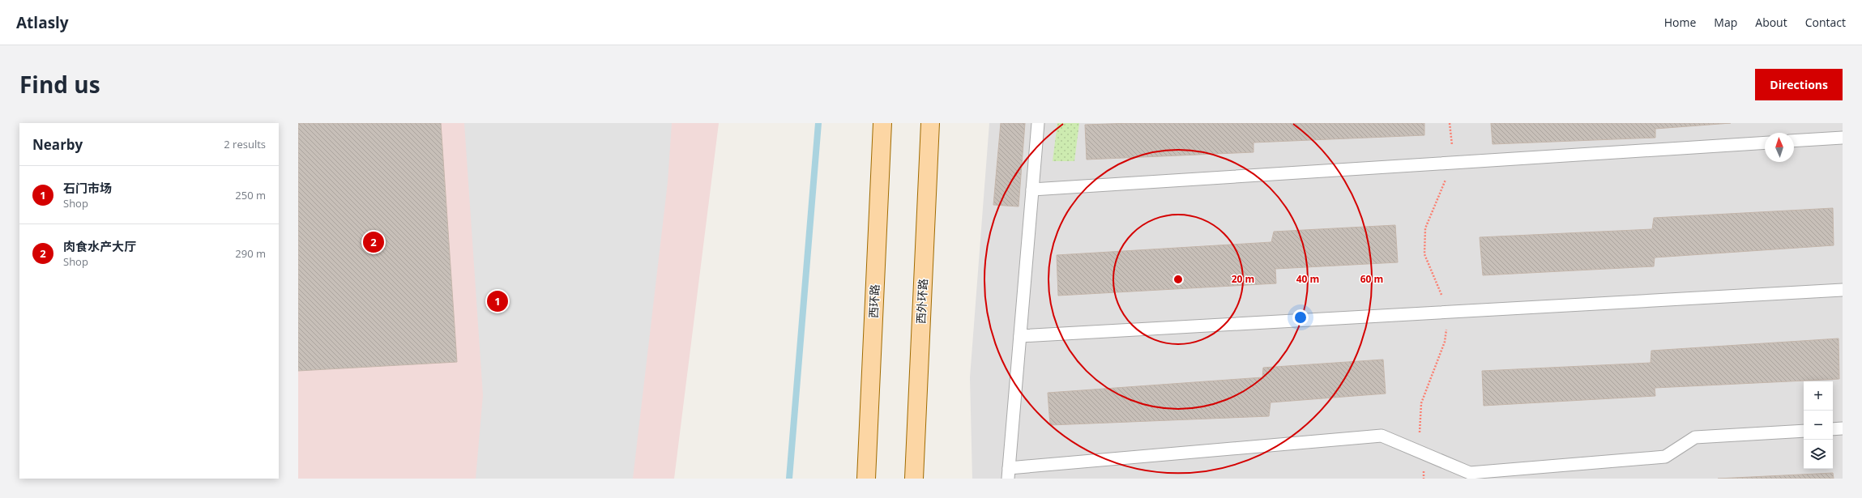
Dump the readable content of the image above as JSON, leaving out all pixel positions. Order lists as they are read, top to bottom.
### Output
{
  "streets": {
    "main road": ["西环路", "西外环路"]
  },
  "north": "top",
  "page": {
    "header": "Atlasly",
    "nav": [
      "Home",
      "Map",
      "About",
      "Contact"
    ],
    "title": "Find us",
    "buttons": "Directions",
    "heading": ["Nearby", "2 results"],
    "list": [
      {
        "mark": "1",
        "name": "石门市场",
        "note": "Shop",
        "value": "250 m"
      },
      {
        "mark": "2",
        "name": "肉食水产大厅",
        "note": "Shop",
        "value": "290 m"
      }
    ],
    "pins": ["2", "1"],
    "map_buttons": ["+", "−"]
  },
  "rings": ["20 m", "40 m", "60 m"]
}
